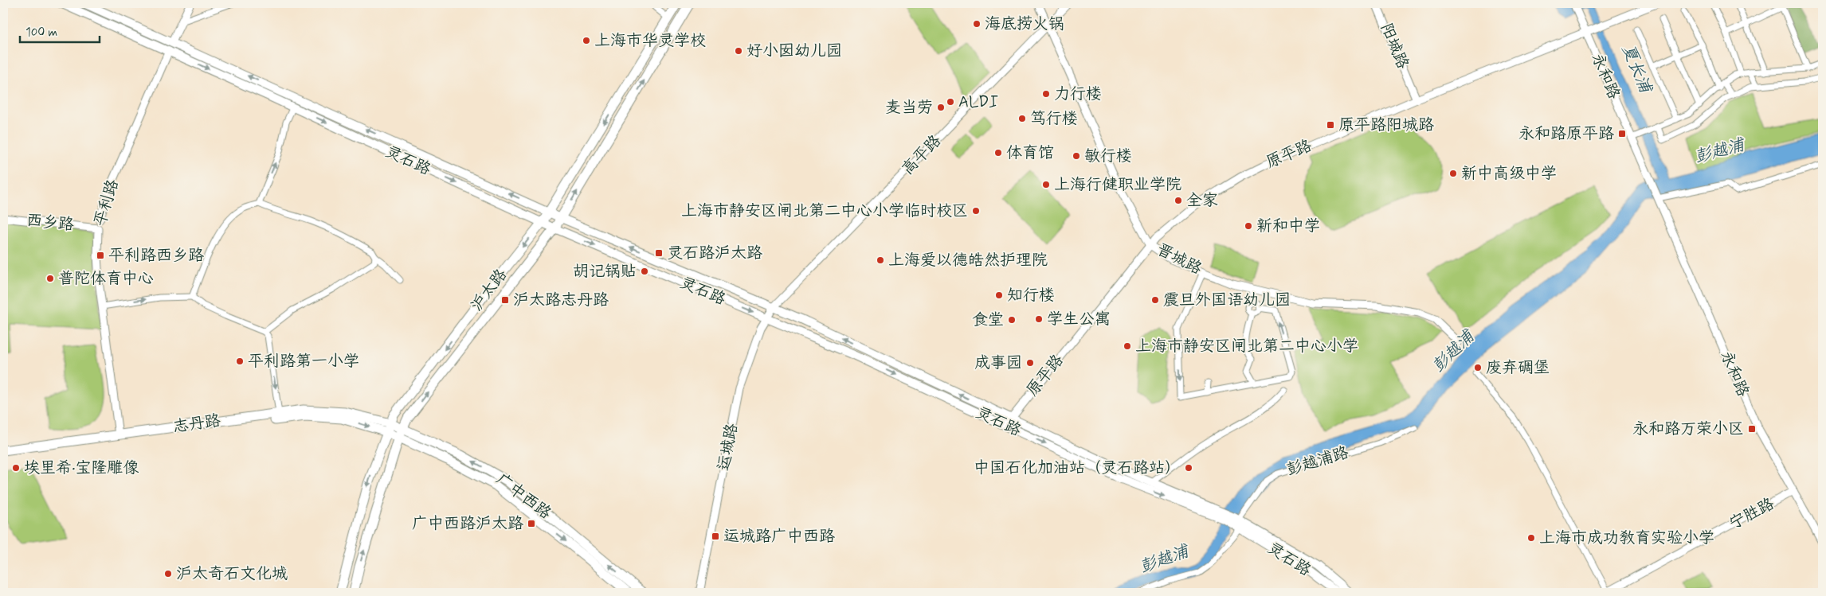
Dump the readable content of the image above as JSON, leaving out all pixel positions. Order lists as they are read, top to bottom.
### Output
{
  "streets": {
    "main road": [
      "灵石路",
      "沪太路",
      "志丹路",
      "广中西路"
    ],
    "street": [
      "阳城路",
      "永和路",
      "原平路",
      "高平路",
      "平利路",
      "西乡路",
      "晋城路",
      "运城路",
      "彭越浦路",
      "宁胜路"
    ]
  },
  "crossings": [
    ["阳城路", "原平路"],
    ["永和路", "原平路"],
    ["永和路", "宁胜路"],
    ["原平路", "灵石路"],
    ["原平路", "晋城路"],
    ["高平路", "灵石路"],
    ["高平路", "晋城路"],
    ["高平路", "运城路"],
    ["灵石路", "平利路"],
    ["灵石路", "沪太路"],
    ["灵石路", "运城路"],
    ["灵石路", "彭越浦路"],
    ["平利路", "西乡路"],
    ["平利路", "志丹路"],
    ["沪太路", "志丹路"],
    ["沪太路", "广中西路"],
    ["志丹路", "广中西路"]
  ],
  "water": ["夏长浦", "彭越浦"],
  "places": {
    "other": [
      "海底捞火锅",
      "上海市华灵学校",
      "好小囡幼儿园",
      "力行楼",
      "ALDI",
      "麦当劳",
      "笃行楼",
      "体育馆",
      "敏行楼",
      "新中高级中学",
      "上海行健职业学院",
      "全家",
      "上海市静安区闸北第二中心小学临时校区",
      "新和中学",
      "上海爱以德皓然护理院",
      "胡记锅贴",
      "普陀体育中心",
      "知行楼",
      "震旦外国语幼儿园",
      "学生公寓",
      "食堂",
      "上海市静安区闸北第二中心小学",
      "平利路第一小学",
      "成事园",
      "废弃碉堡",
      "埃里希·宝隆雕像",
      "中国石化加油站（灵石路站）",
      "上海市成功教育实验小学",
      "沪太奇石文化城"
    ],
    "transit": [
      "原平路阳城路",
      "永和路原平路",
      "灵石路沪太路",
      "平利路西乡路",
      "沪太路志丹路",
      "永和路万荣小区",
      "广中西路沪太路",
      "运城路广中西路"
    ]
  },
  "scale_bar": "100 m"
}
